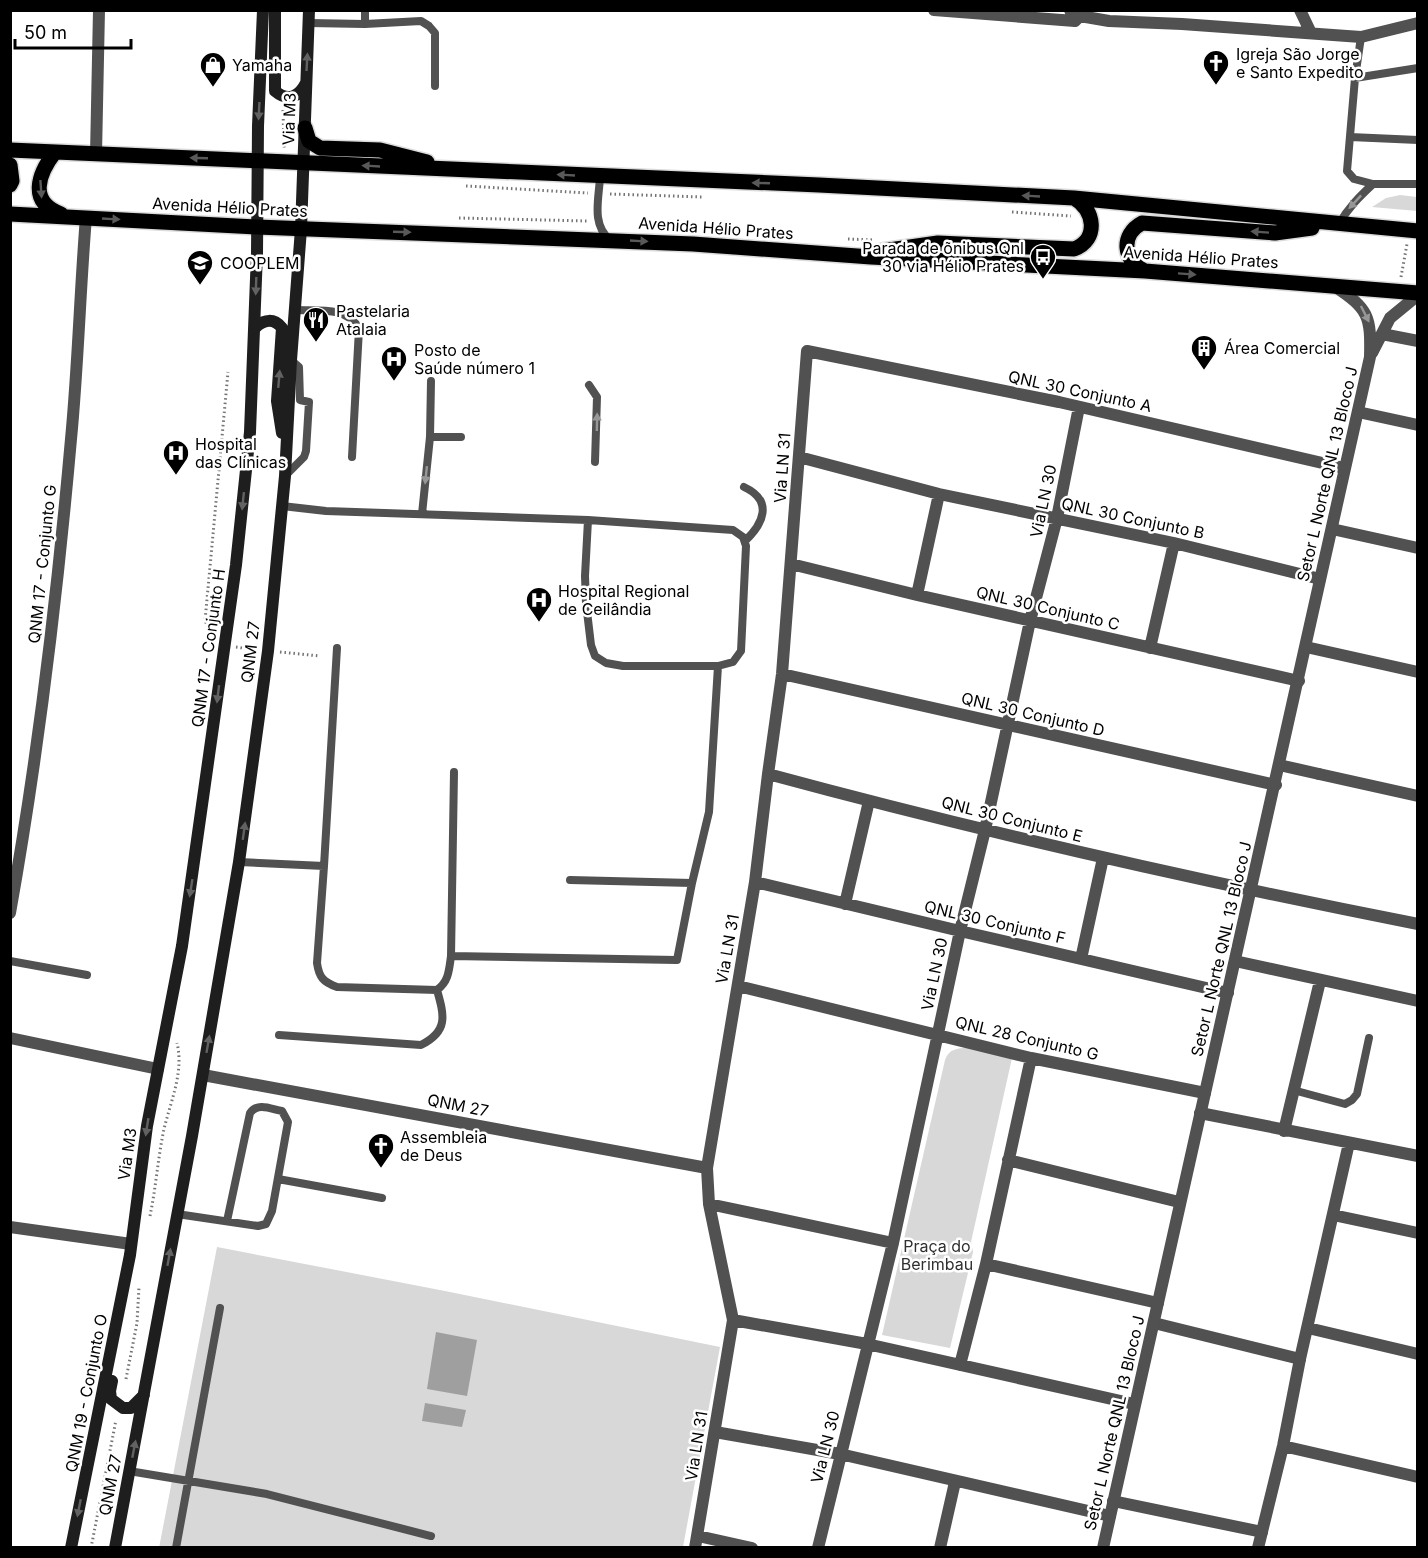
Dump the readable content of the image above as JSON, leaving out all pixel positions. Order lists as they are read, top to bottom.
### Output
{
  "streets": {
    "main road": [
      "Via M3",
      "Avenida Hélio Prates",
      "QNM 17 - Conjunto H",
      "QNM 27",
      "QNM 19 - Conjunto O"
    ],
    "street": [
      "QNL 30 Conjunto A",
      "Via LN 31",
      "Setor L Norte QNL 13 Bloco J",
      "Via LN 30",
      "QNL 30 Conjunto B",
      "QNM 17 - Conjunto G",
      "QNL 30 Conjunto C",
      "QNL 30 Conjunto D",
      "QNL 30 Conjunto E",
      "QNL 30 Conjunto F",
      "QNL 28 Conjunto G"
    ]
  },
  "crossings": [
    ["Via M3", "Avenida Hélio Prates"],
    ["Via M3", "QNM 17 - Conjunto H"],
    ["Via M3", "QNM 27"],
    ["Via M3", "QNM 19 - Conjunto O"],
    ["Avenida Hélio Prates", "QNM 17 - Conjunto G"],
    ["Avenida Hélio Prates", "QNM 17 - Conjunto H"],
    ["Avenida Hélio Prates", "QNM 27"],
    ["QNL 30 Conjunto A", "Via LN 31"],
    ["QNL 30 Conjunto A", "Setor L Norte QNL 13 Bloco J"],
    ["QNL 30 Conjunto A", "Via LN 30"],
    ["Via LN 31", "QNL 30 Conjunto B"],
    ["Via LN 31", "QNL 30 Conjunto C"],
    ["Via LN 31", "QNM 27"],
    ["Via LN 31", "QNL 30 Conjunto D"],
    ["Via LN 31", "QNL 30 Conjunto E"],
    ["Via LN 31", "QNL 30 Conjunto F"],
    ["Via LN 31", "QNL 28 Conjunto G"],
    ["Setor L Norte QNL 13 Bloco J", "QNL 30 Conjunto B"],
    ["Setor L Norte QNL 13 Bloco J", "QNL 30 Conjunto C"],
    ["Setor L Norte QNL 13 Bloco J", "QNL 30 Conjunto D"],
    ["Setor L Norte QNL 13 Bloco J", "QNL 30 Conjunto E"],
    ["Setor L Norte QNL 13 Bloco J", "QNL 30 Conjunto F"],
    ["Setor L Norte QNL 13 Bloco J", "QNL 28 Conjunto G"],
    ["Via LN 30", "QNL 30 Conjunto B"],
    ["Via LN 30", "QNL 30 Conjunto C"],
    ["Via LN 30", "QNL 30 Conjunto D"],
    ["Via LN 30", "QNL 30 Conjunto E"],
    ["Via LN 30", "QNL 30 Conjunto F"],
    ["Via LN 30", "QNL 28 Conjunto G"]
  ],
  "one_way": ["QNM 17 - Conjunto H", "QNM 27"],
  "parks": ["Praça do Berimbau"],
  "places": {
    "church": ["Igreja São Jorge e Santo Expedito", "Assembleia de Deus"],
    "shop": ["Yamaha"],
    "bus stop": ["Parada de õnibus Qnl 30 via Hélio Prates"],
    "school or university": ["COOPLEM"],
    "restaurant": ["Pastelaria Atalaia"],
    "building": ["Área Comercial"],
    "hospital": ["Posto de Saúde número 1", "Hospital das Clínicas", "Hospital Regional de Ceilândia"]
  },
  "scale_bar": "50 m"
}
